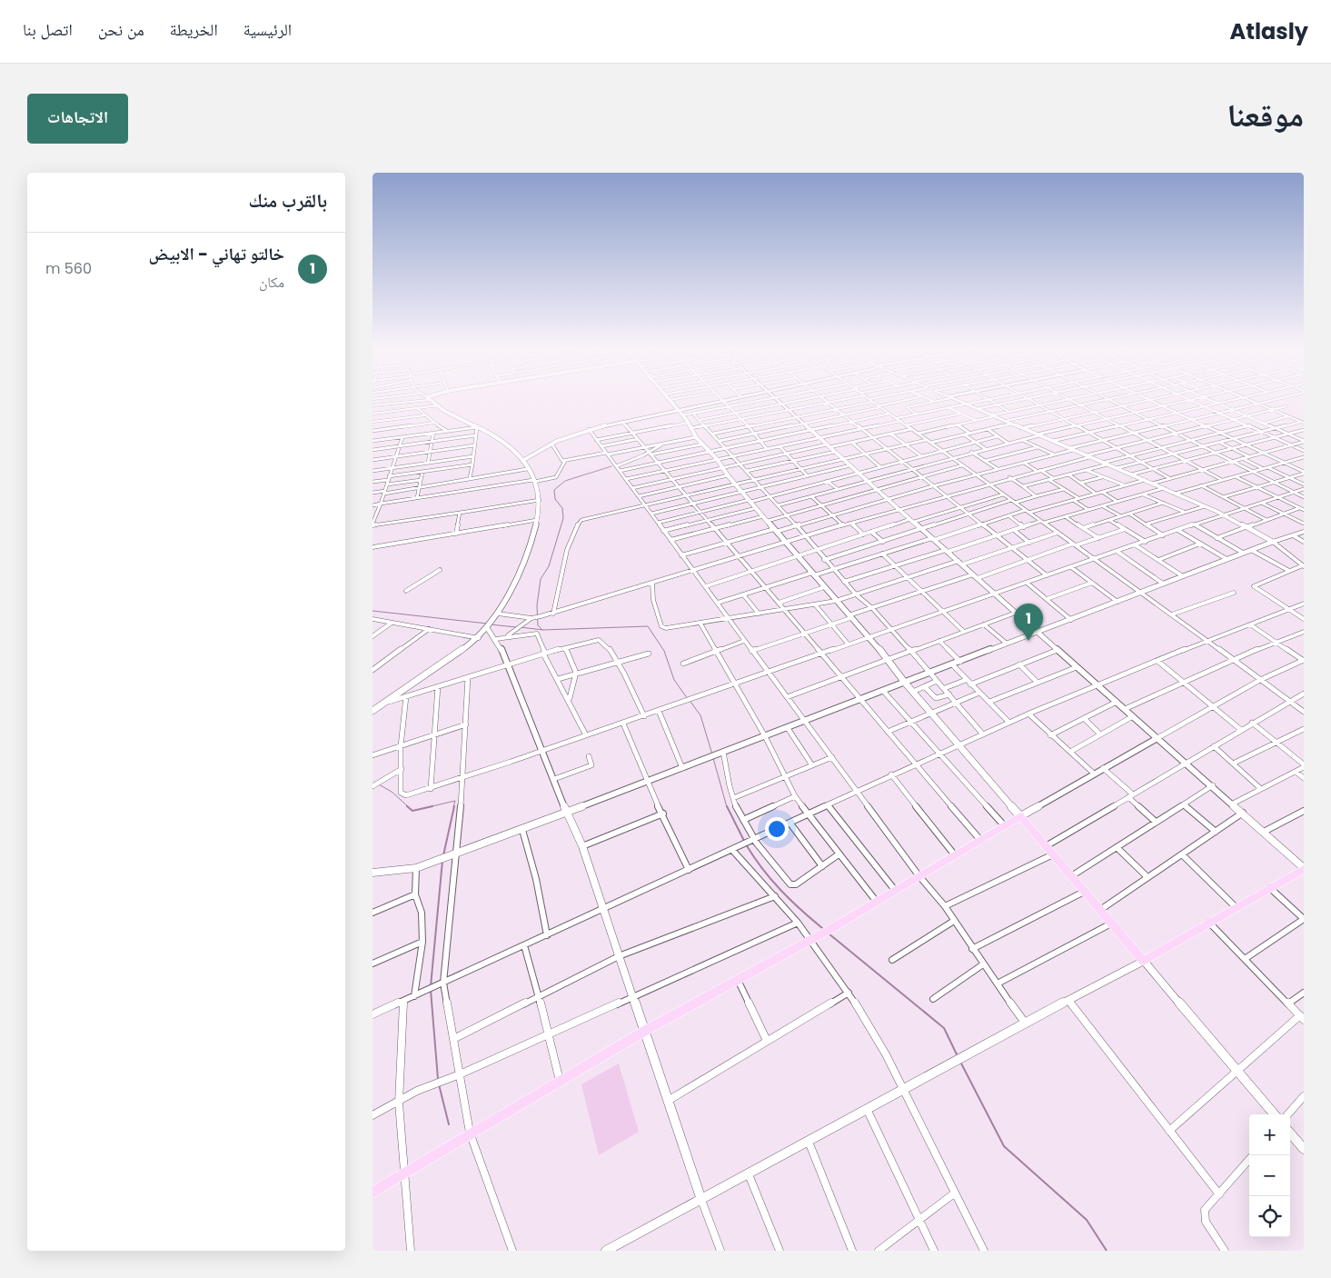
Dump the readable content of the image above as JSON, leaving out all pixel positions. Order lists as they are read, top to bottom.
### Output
{
  "page": {
    "header": "Atlasly",
    "nav": [
      "الرئيسية",
      "الخريطة",
      "من نحن",
      "اتصل بنا"
    ],
    "title": "موقعنا",
    "buttons": "الاتجاهات",
    "heading": "بالقرب منك",
    "list": [
      {
        "mark": "1",
        "name": "خالتو تهاني - الابيض",
        "note": "مكان",
        "value": "560 m"
      }
    ],
    "pins": "1",
    "map_buttons": ["+", "−"]
  }
}
